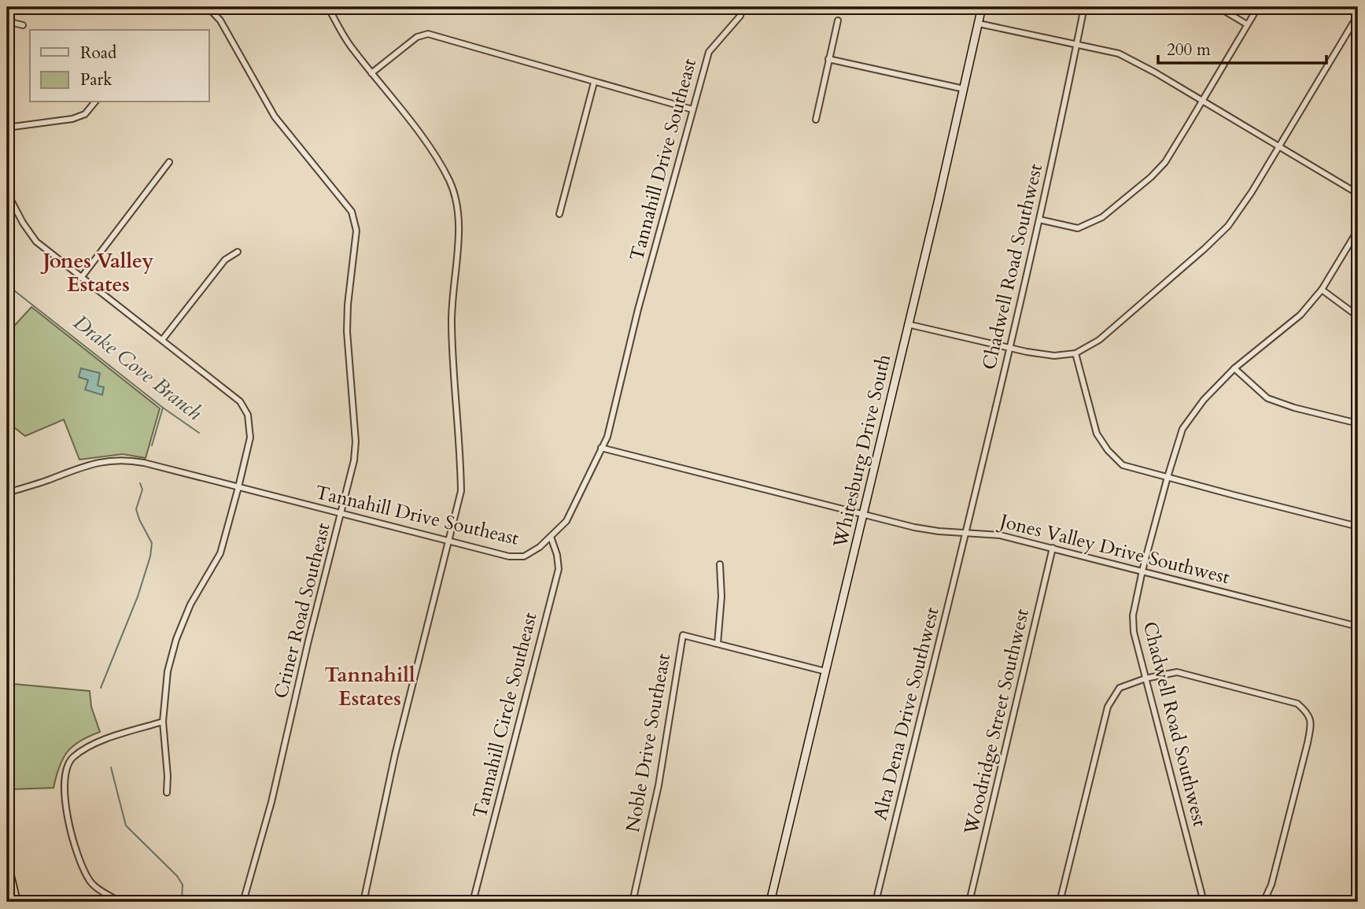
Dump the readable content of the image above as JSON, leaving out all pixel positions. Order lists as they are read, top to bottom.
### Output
{
  "streets": {
    "main road": ["Whitesburg Drive South"],
    "street": [
      "Tannahill Drive Southeast",
      "Chadwell Road Southwest",
      "Jones Valley Drive Southwest",
      "Criner Road Southeast",
      "Alta Dena Drive Southwest",
      "Tannahill Circle Southeast",
      "Woodridge Street Southwest",
      "Noble Drive Southeast"
    ]
  },
  "crossings": [
    ["Tannahill Drive Southeast", "Jones Valley Drive Southwest"],
    ["Tannahill Drive Southeast", "Criner Road Southeast"],
    ["Tannahill Drive Southeast", "Tannahill Circle Southeast"],
    ["Chadwell Road Southwest", "Jones Valley Drive Southwest"],
    ["Chadwell Road Southwest", "Alta Dena Drive Southwest"],
    ["Whitesburg Drive South", "Jones Valley Drive Southwest"],
    ["Whitesburg Drive South", "Noble Drive Southeast"],
    ["Jones Valley Drive Southwest", "Alta Dena Drive Southwest"],
    ["Jones Valley Drive Southwest", "Woodridge Street Southwest"]
  ],
  "districts": ["Jones Valley Estates", "Tannahill Estates"],
  "water": ["Drake Cove Branch"],
  "legend": ["Road", "Park"],
  "scale_bar": "200 m"
}
